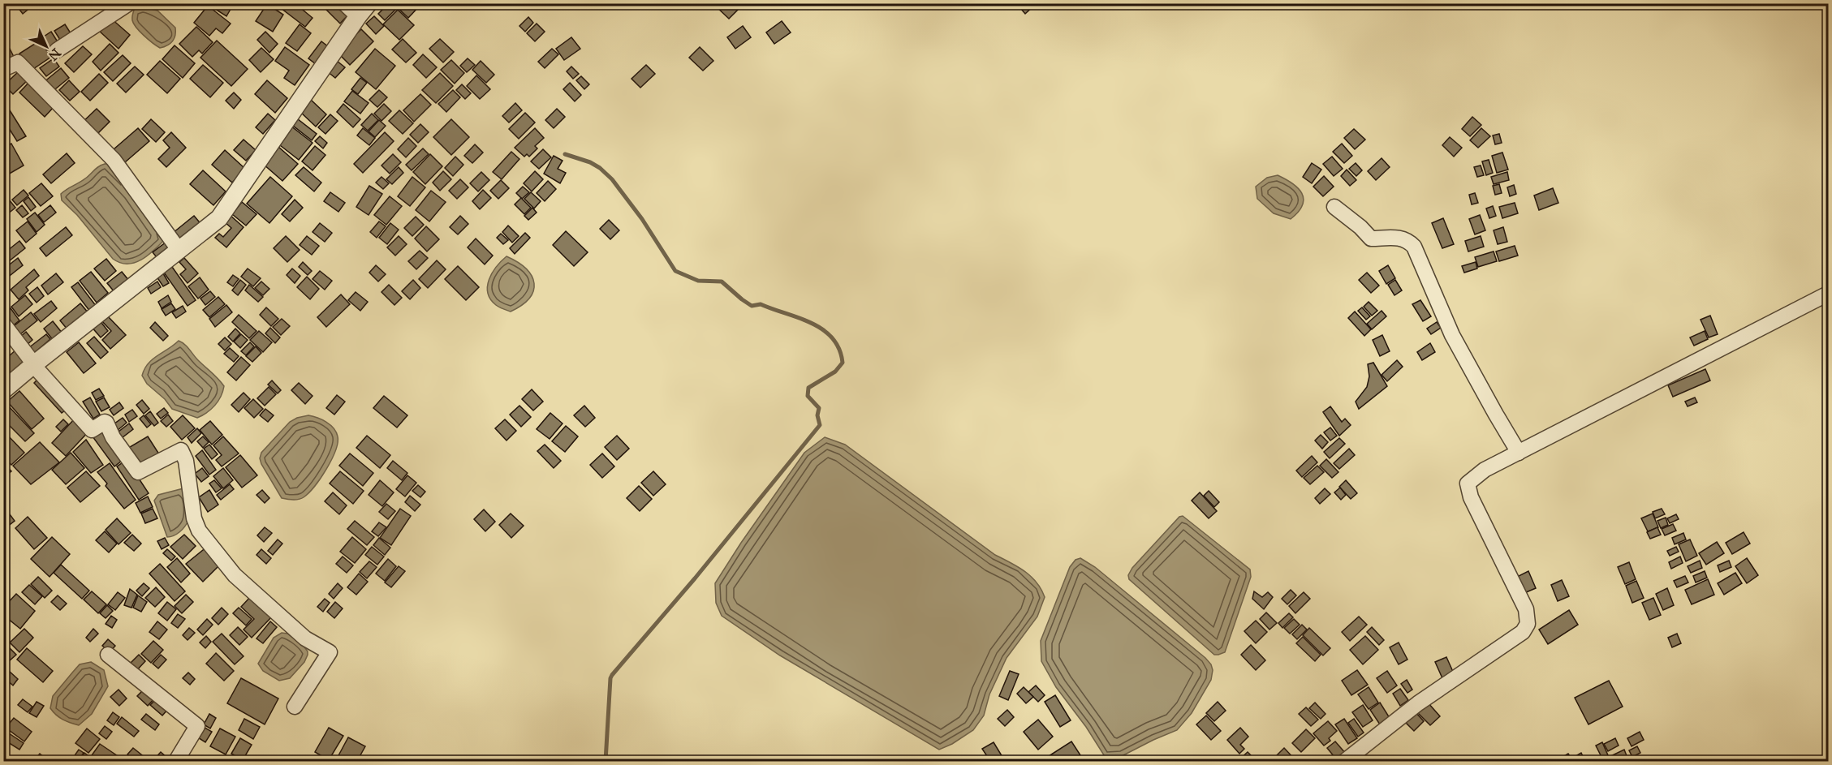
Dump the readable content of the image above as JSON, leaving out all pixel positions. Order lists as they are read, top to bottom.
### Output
{
  "north": "bottom right"
}
